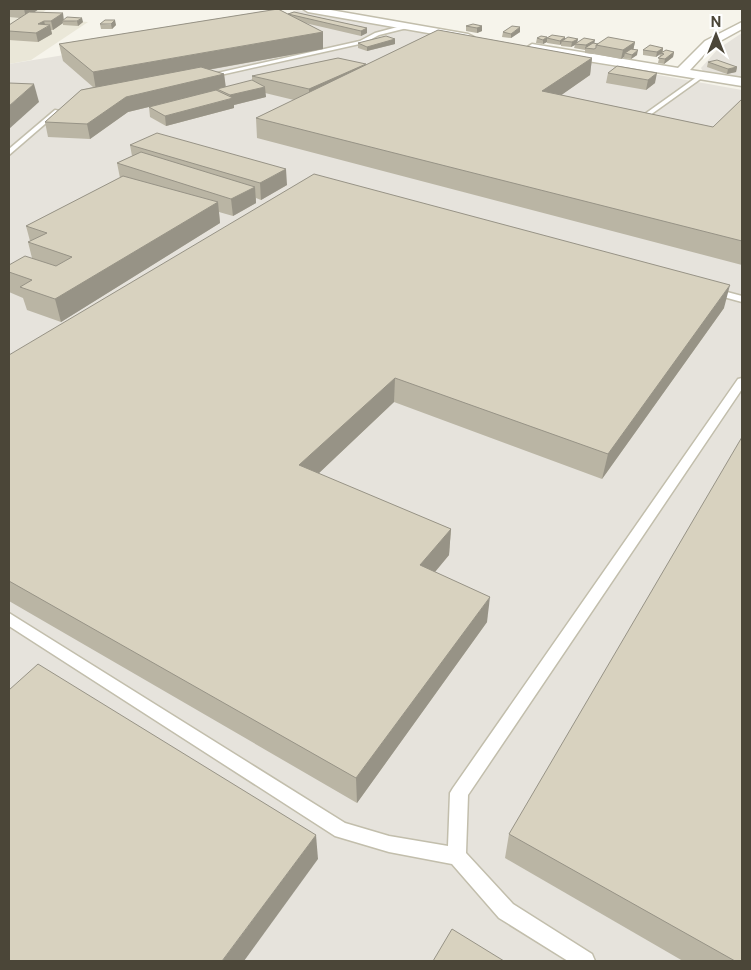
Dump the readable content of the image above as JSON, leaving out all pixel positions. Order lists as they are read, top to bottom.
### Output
{
  "north": "top"
}
